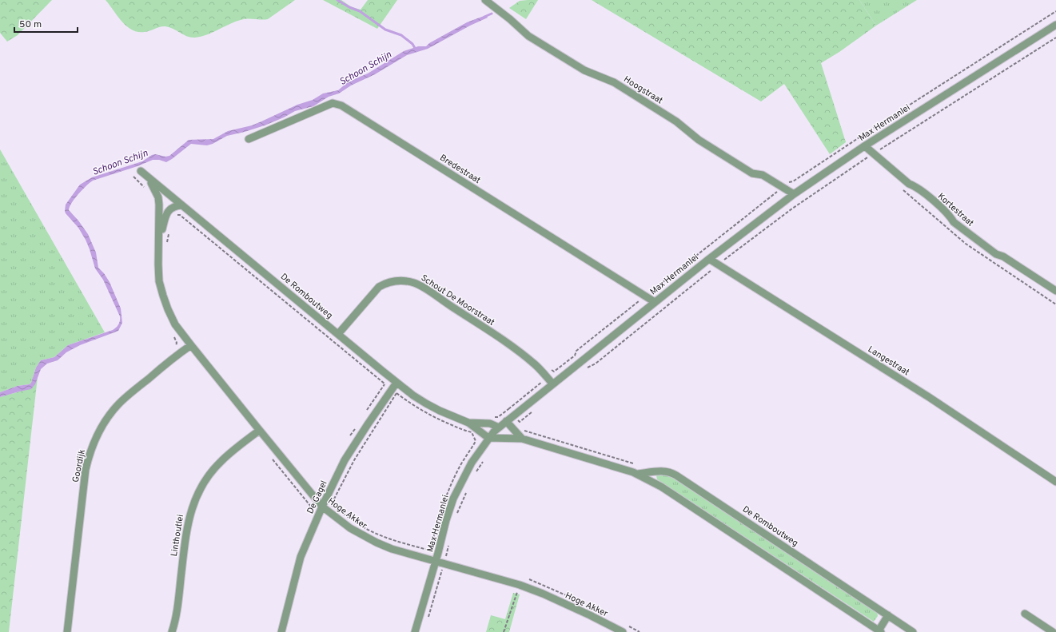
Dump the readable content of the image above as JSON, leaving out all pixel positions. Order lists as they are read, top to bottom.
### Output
{
  "streets": {
    "street": [
      "Hoogstraat",
      "Max Hermanlei",
      "Bredestraat",
      "Kortestraat",
      "De Romboutweg",
      "Schout De Moorstraat",
      "Langestraat",
      "Goordijk",
      "De Gagel",
      "Hoge Akker",
      "Linthoutlei"
    ]
  },
  "crossings": [
    ["Hoogstraat", "Max Hermanlei"],
    ["Max Hermanlei", "Bredestraat"],
    ["Max Hermanlei", "Kortestraat"],
    ["Max Hermanlei", "De Romboutweg"],
    ["Max Hermanlei", "Schout De Moorstraat"],
    ["Max Hermanlei", "Langestraat"],
    ["Max Hermanlei", "Hoge Akker"],
    ["De Romboutweg", "Schout De Moorstraat"],
    ["De Romboutweg", "De Gagel"],
    ["De Romboutweg", "Hoge Akker"],
    ["Goordijk", "Hoge Akker"],
    ["De Gagel", "Hoge Akker"],
    ["Hoge Akker", "Linthoutlei"]
  ],
  "water": ["Schoon Schijn"],
  "scale_bar": "50 m"
}
